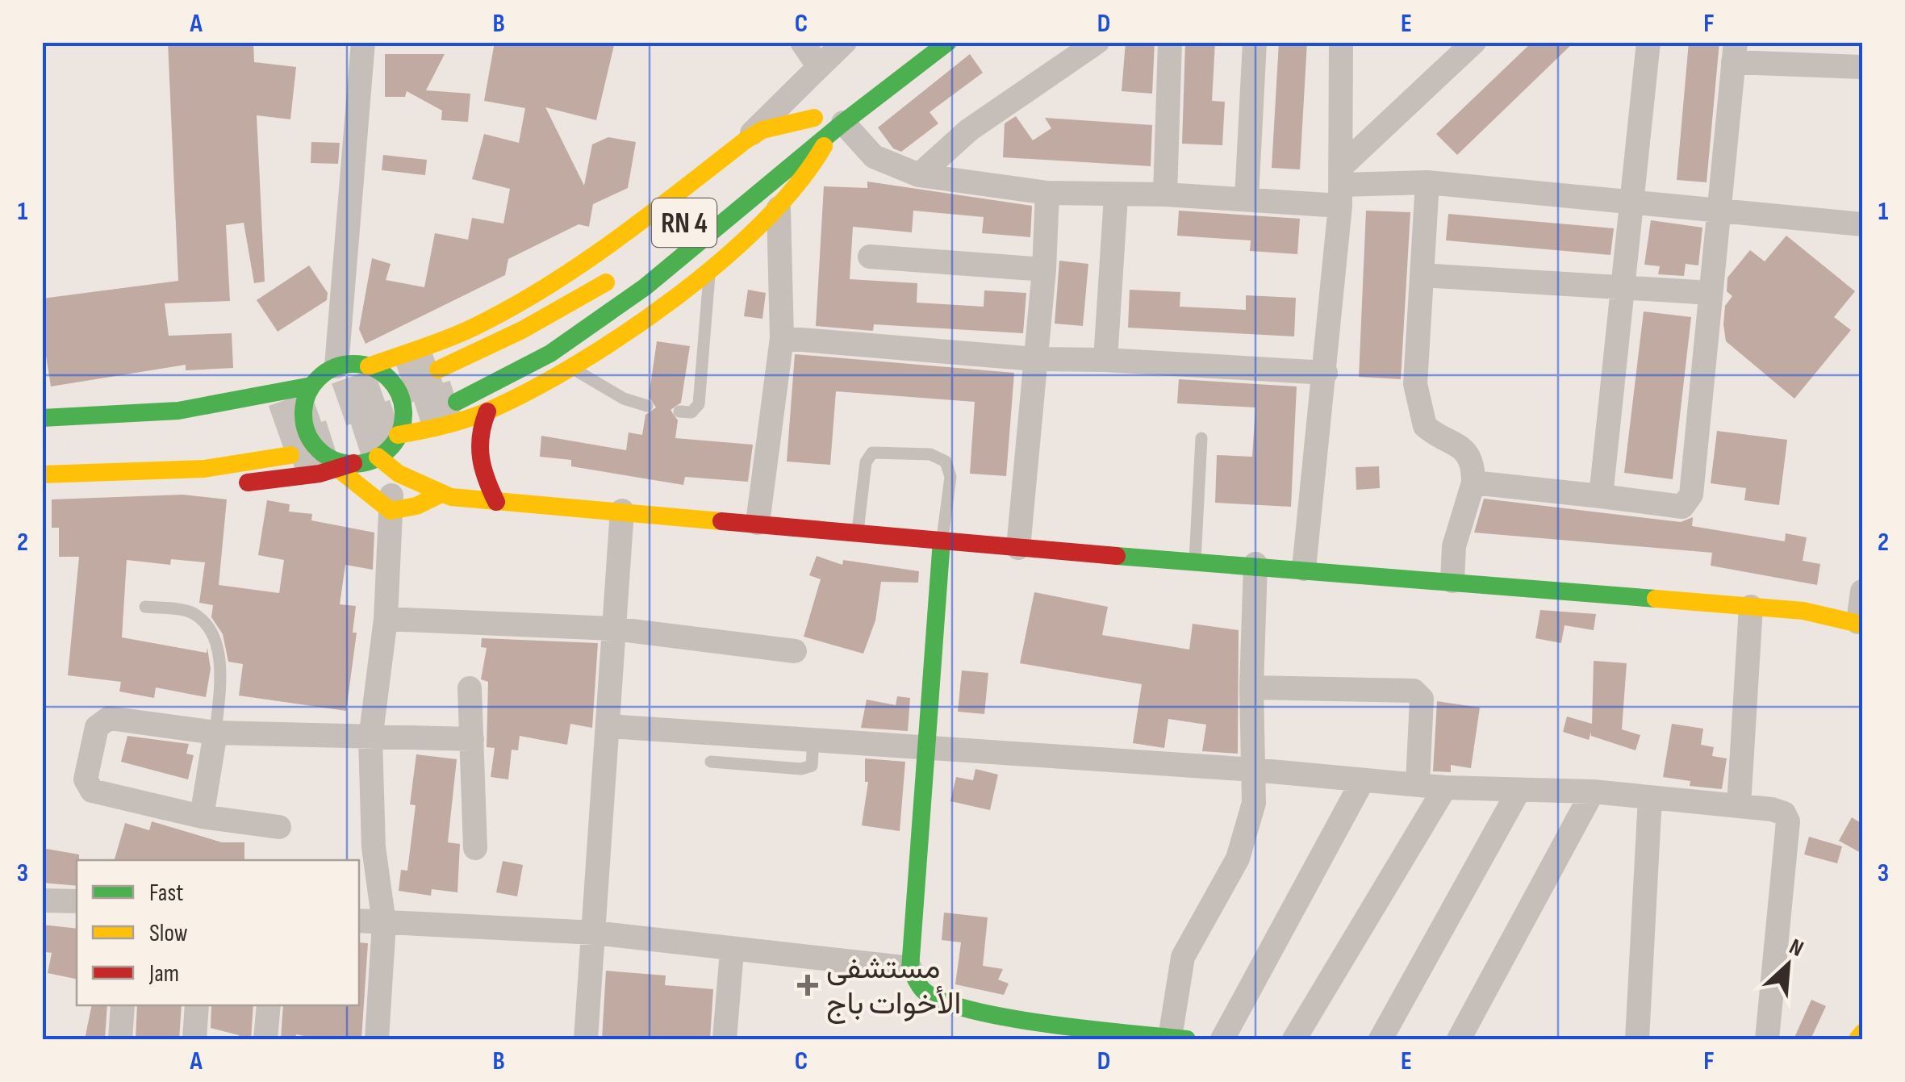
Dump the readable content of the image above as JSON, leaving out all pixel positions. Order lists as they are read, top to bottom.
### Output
{
  "streets": {
    "main road": ["RN 4"]
  },
  "places": {
    "health": ["مستشفى الأخوات باج"]
  },
  "legend": ["Fast", "Slow", "Jam"],
  "north": "top right",
  "grid": {
    "columns": [
      "A",
      "B",
      "C",
      "D",
      "E",
      "F"
    ],
    "rows": ["1", "2", "3"]
  }
}
